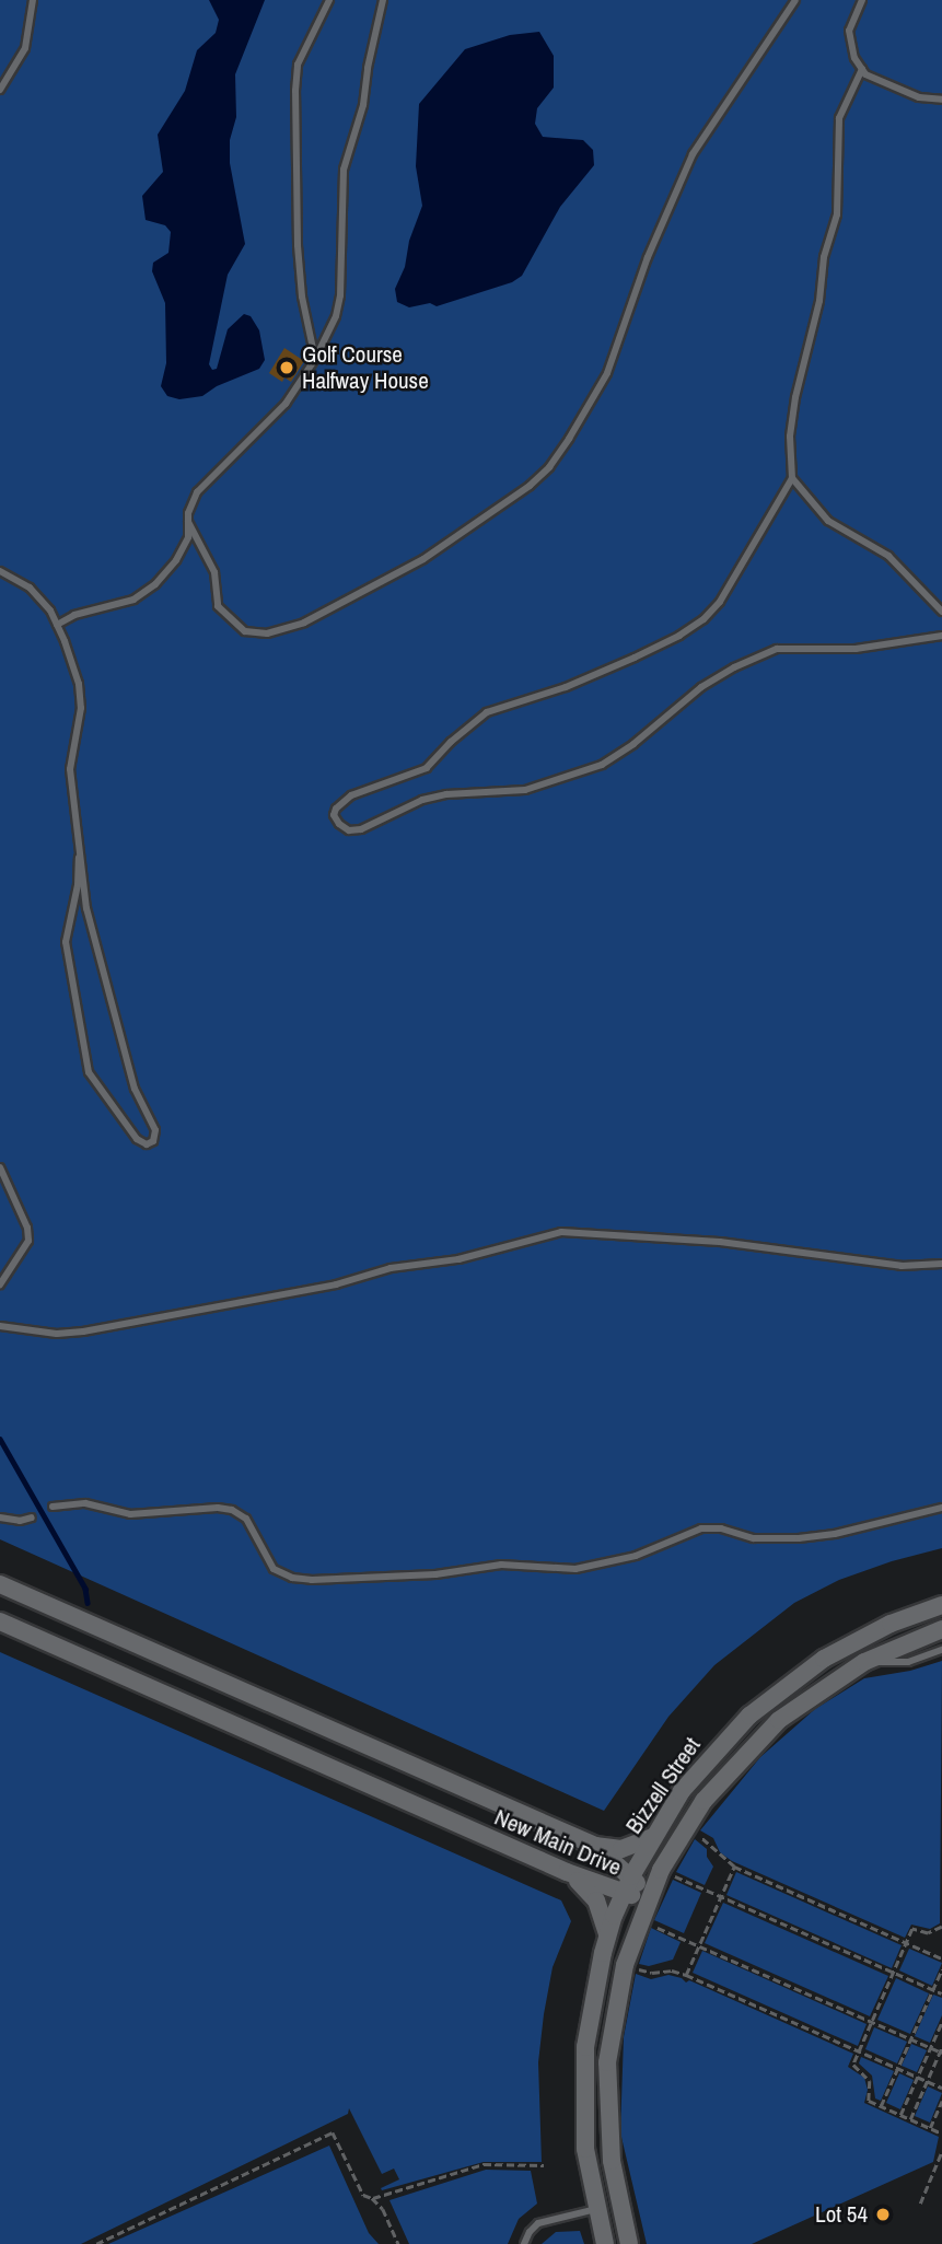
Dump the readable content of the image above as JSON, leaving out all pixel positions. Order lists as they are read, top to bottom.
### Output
{
  "streets": {
    "street": ["Bizzell Street", "New Main Drive"]
  },
  "crossings": [
    ["Bizzell Street", "New Main Drive"]
  ],
  "places": ["Golf Course Halfway House", "Lot 54"]
}
